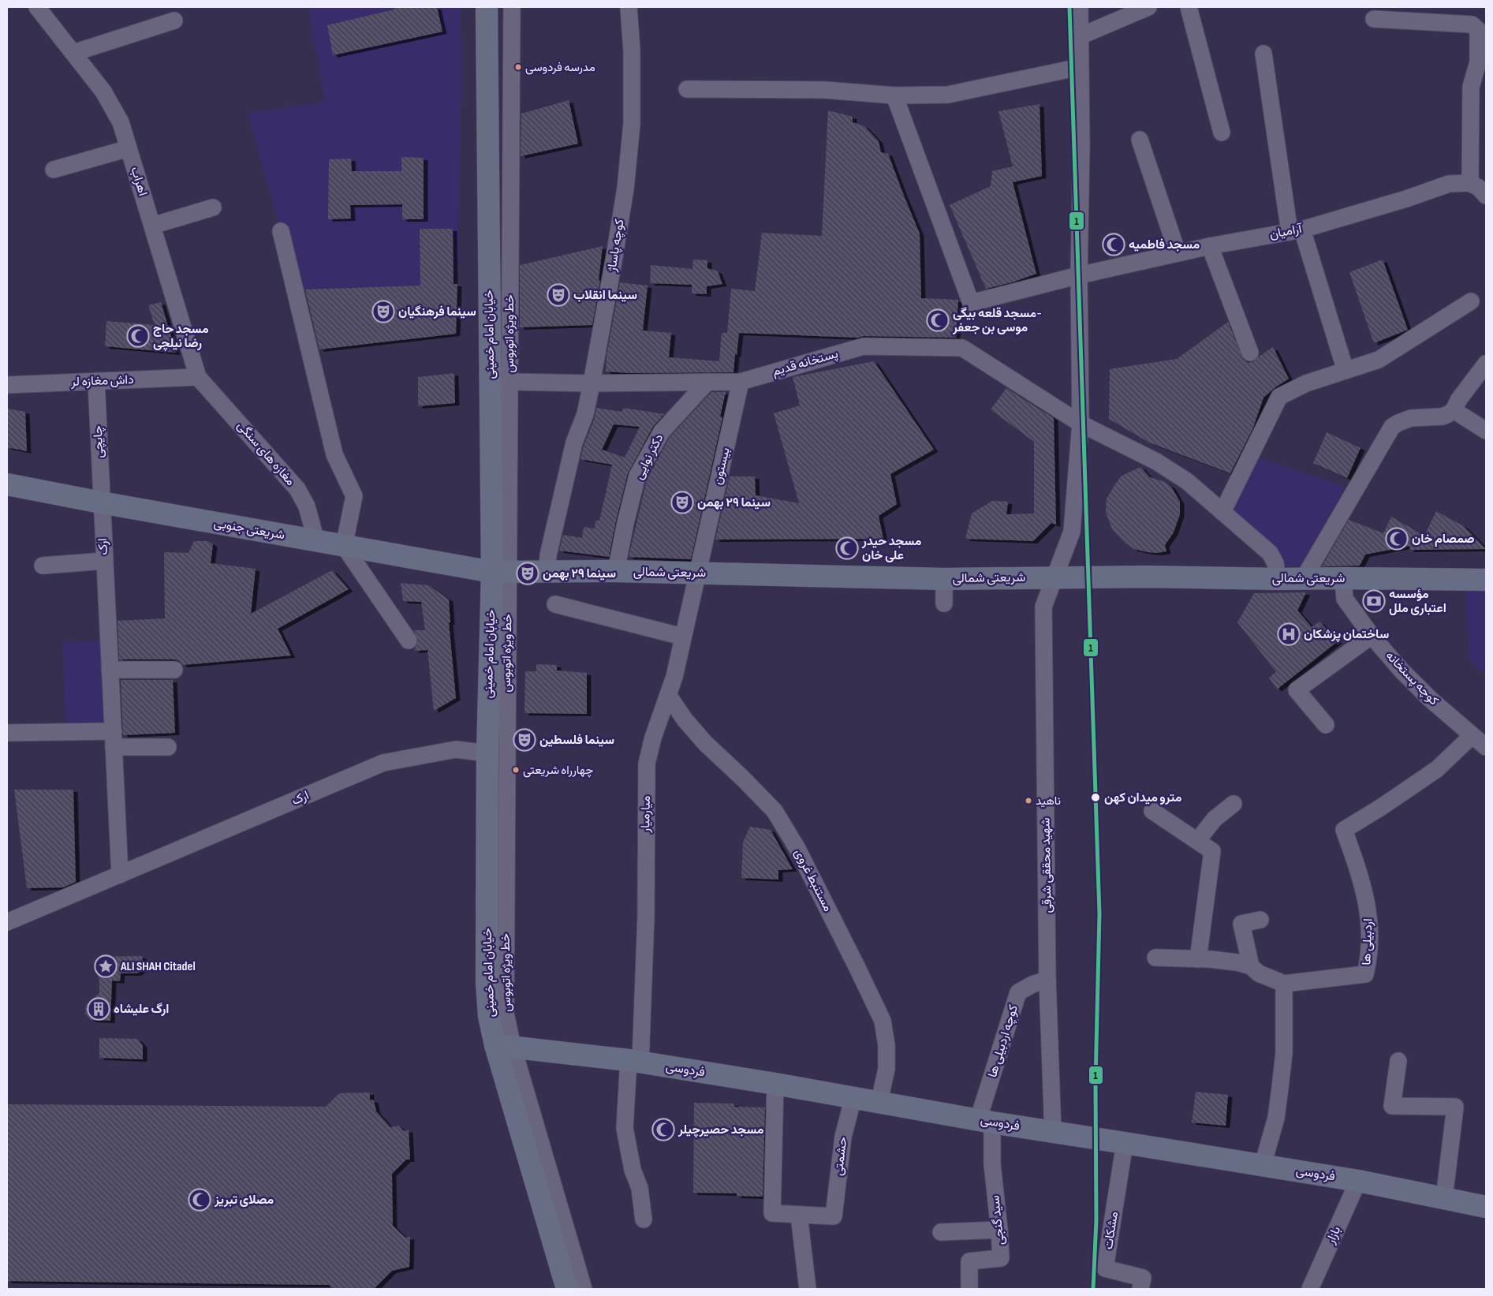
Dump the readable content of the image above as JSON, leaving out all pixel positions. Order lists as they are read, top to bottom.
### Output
{
  "streets": {
    "main road": [
      "خیابان امام خمینی",
      "شریعتی جنوبی",
      "شریعتی شمالی",
      "فردوسی"
    ],
    "street": [
      "اهراب",
      "آرامیان",
      "کوچه پاساژ",
      "خط ویژه اتوبوس",
      "پستخانه قدیم",
      "داش مغازه لر",
      "چایچی",
      "مغازه های سنگی",
      "دکتر نوایی",
      "بیستون",
      "ارک",
      "کوچه پستخانه",
      "میارمیار",
      "شهید محققی شرقی",
      "مستنبط غروی",
      "اردبیلی ها",
      "کوچه اردبیلی ها",
      "حشمتی",
      "سید گنجی",
      "مشکات",
      "بازار"
    ]
  },
  "crossings": [
    ["اهراب", "داش مغازه لر"],
    ["اهراب", "مغازه های سنگی"],
    ["آرامیان", "شهید محققی شرقی"],
    ["کوچه پاساژ", "پستخانه قدیم"],
    ["کوچه پاساژ", "شریعتی شمالی"],
    ["خط ویژه اتوبوس", "خیابان امام خمینی"],
    ["خط ویژه اتوبوس", "پستخانه قدیم"],
    ["خط ویژه اتوبوس", "شریعتی جنوبی"],
    ["خط ویژه اتوبوس", "شریعتی شمالی"],
    ["خط ویژه اتوبوس", "فردوسی"],
    ["خیابان امام خمینی", "شریعتی جنوبی"],
    ["خیابان امام خمینی", "ارک"],
    ["خیابان امام خمینی", "شریعتی شمالی"],
    ["خیابان امام خمینی", "فردوسی"],
    ["پستخانه قدیم", "دکتر نوایی"],
    ["پستخانه قدیم", "بیستون"],
    ["پستخانه قدیم", "شریعتی شمالی"],
    ["پستخانه قدیم", "شهید محققی شرقی"],
    ["داش مغازه لر", "چایچی"],
    ["داش مغازه لر", "مغازه های سنگی"],
    ["چایچی", "شریعتی جنوبی"],
    ["چایچی", "ارک"],
    ["مغازه های سنگی", "شریعتی جنوبی"],
    ["دکتر نوایی", "شریعتی شمالی"],
    ["بیستون", "شریعتی شمالی"],
    ["بیستون", "میارمیار"],
    ["شریعتی جنوبی", "ارک"],
    ["شریعتی جنوبی", "شریعتی شمالی"],
    ["شریعتی شمالی", "کوچه پستخانه"],
    ["شریعتی شمالی", "میارمیار"],
    ["شریعتی شمالی", "شهید محققی شرقی"],
    ["کوچه پستخانه", "اردبیلی ها"],
    ["میارمیار", "مستنبط غروی"],
    ["میارمیار", "فردوسی"],
    ["شهید محققی شرقی", "کوچه اردبیلی ها"],
    ["شهید محققی شرقی", "فردوسی"],
    ["مستنبط غروی", "فردوسی"],
    ["کوچه اردبیلی ها", "فردوسی"],
    ["کوچه اردبیلی ها", "سید گنجی"],
    ["فردوسی", "حشمتی"],
    ["فردوسی", "سید گنجی"],
    ["فردوسی", "مشکات"],
    ["فردوسی", "بازار"]
  ],
  "places": {
    "other": [
      "مدرسه فردوسی",
      "چهارراه شریعتی",
      "مترو میدان کهن",
      "ناهید"
    ],
    "mosque": [
      "مسجد فاطمیه",
      "مسجد قلعه بیگی- موسی بن جعفر",
      "مسجد حاج رضا نیلچی",
      "صمصام خان",
      "مسجد حیدر علی خان",
      "مسجد حصیرچیلر",
      "مصلای تبریز"
    ],
    "theatre": [
      "سینما انقلاب",
      "سینما فرهنگیان",
      "سینما ۲۹ بهمن",
      "سینما ٢٩ بهمن",
      "سینما فلسطین"
    ],
    "bank": ["مؤسسه اعتباری ملل"],
    "hospital": ["ساختمان پزشکان"],
    "place": ["ALI SHAH Citadel"],
    "building": ["ارگ علیشاه"]
  },
  "lines": ["transit line 1"]
}
